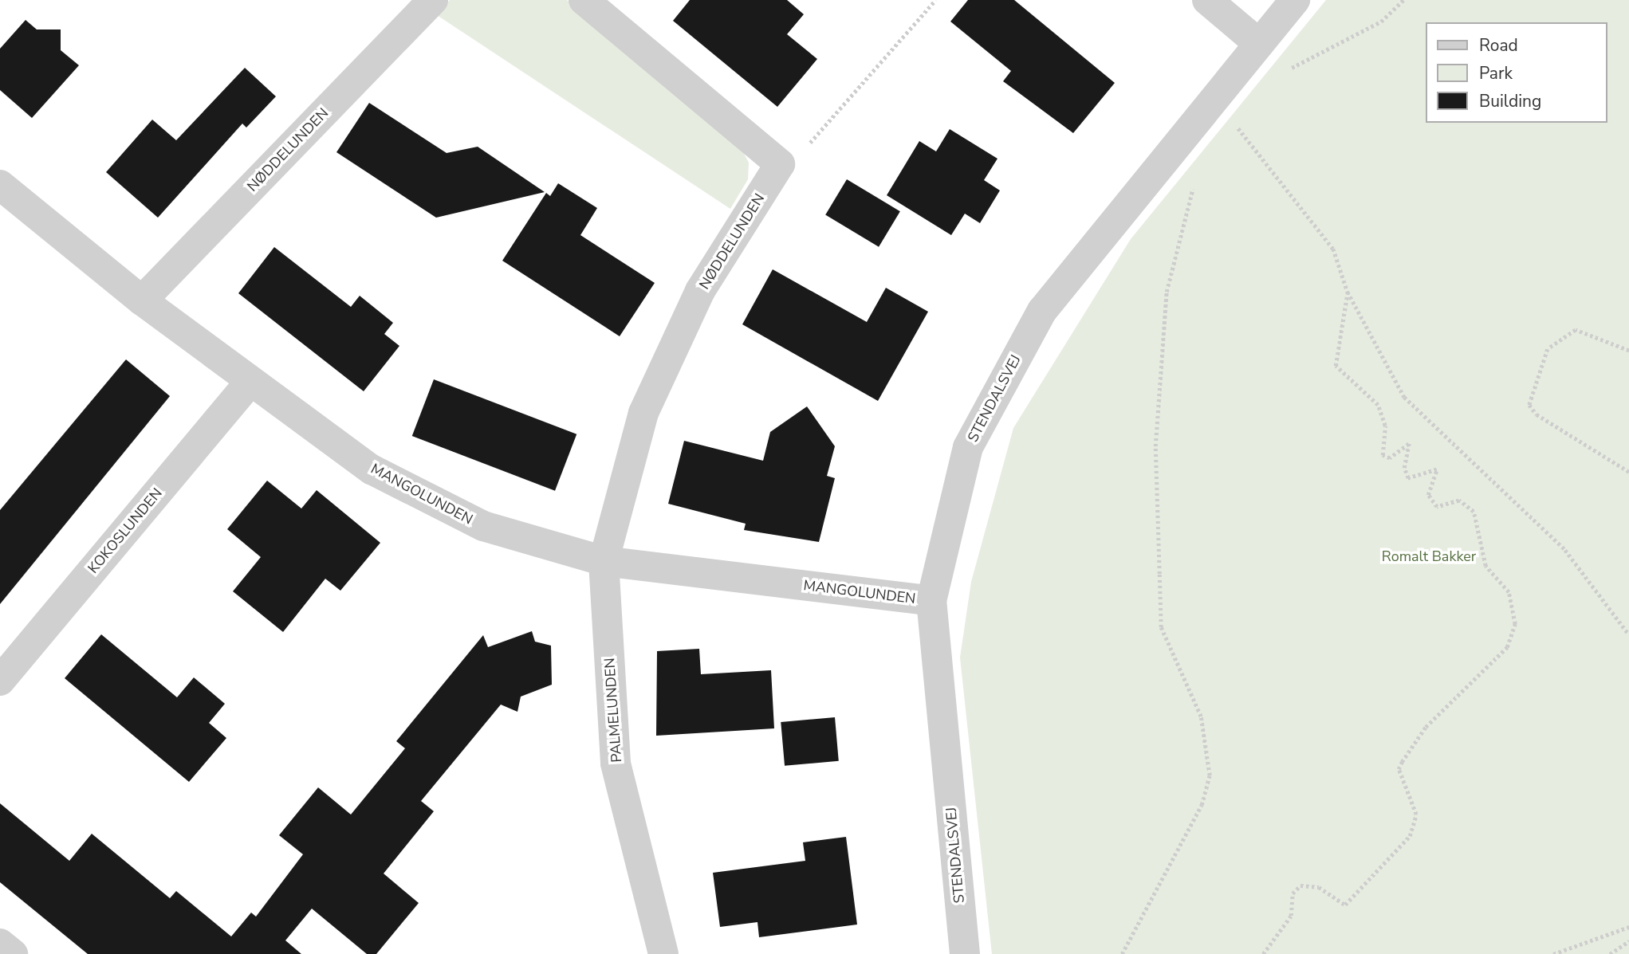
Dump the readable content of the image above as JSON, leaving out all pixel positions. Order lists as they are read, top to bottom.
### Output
{
  "streets": {
    "street": [
      "NØDDELUNDEN",
      "STENDALSVEJ",
      "MANGOLUNDEN",
      "KOKOSLUNDEN",
      "PALMELUNDEN"
    ]
  },
  "crossings": [
    ["NØDDELUNDEN", "MANGOLUNDEN"],
    ["NØDDELUNDEN", "PALMELUNDEN"],
    ["STENDALSVEJ", "MANGOLUNDEN"],
    ["MANGOLUNDEN", "KOKOSLUNDEN"],
    ["MANGOLUNDEN", "PALMELUNDEN"]
  ],
  "parks": ["Romalt Bakker"],
  "legend": ["Road", "Park", "Building"]
}
